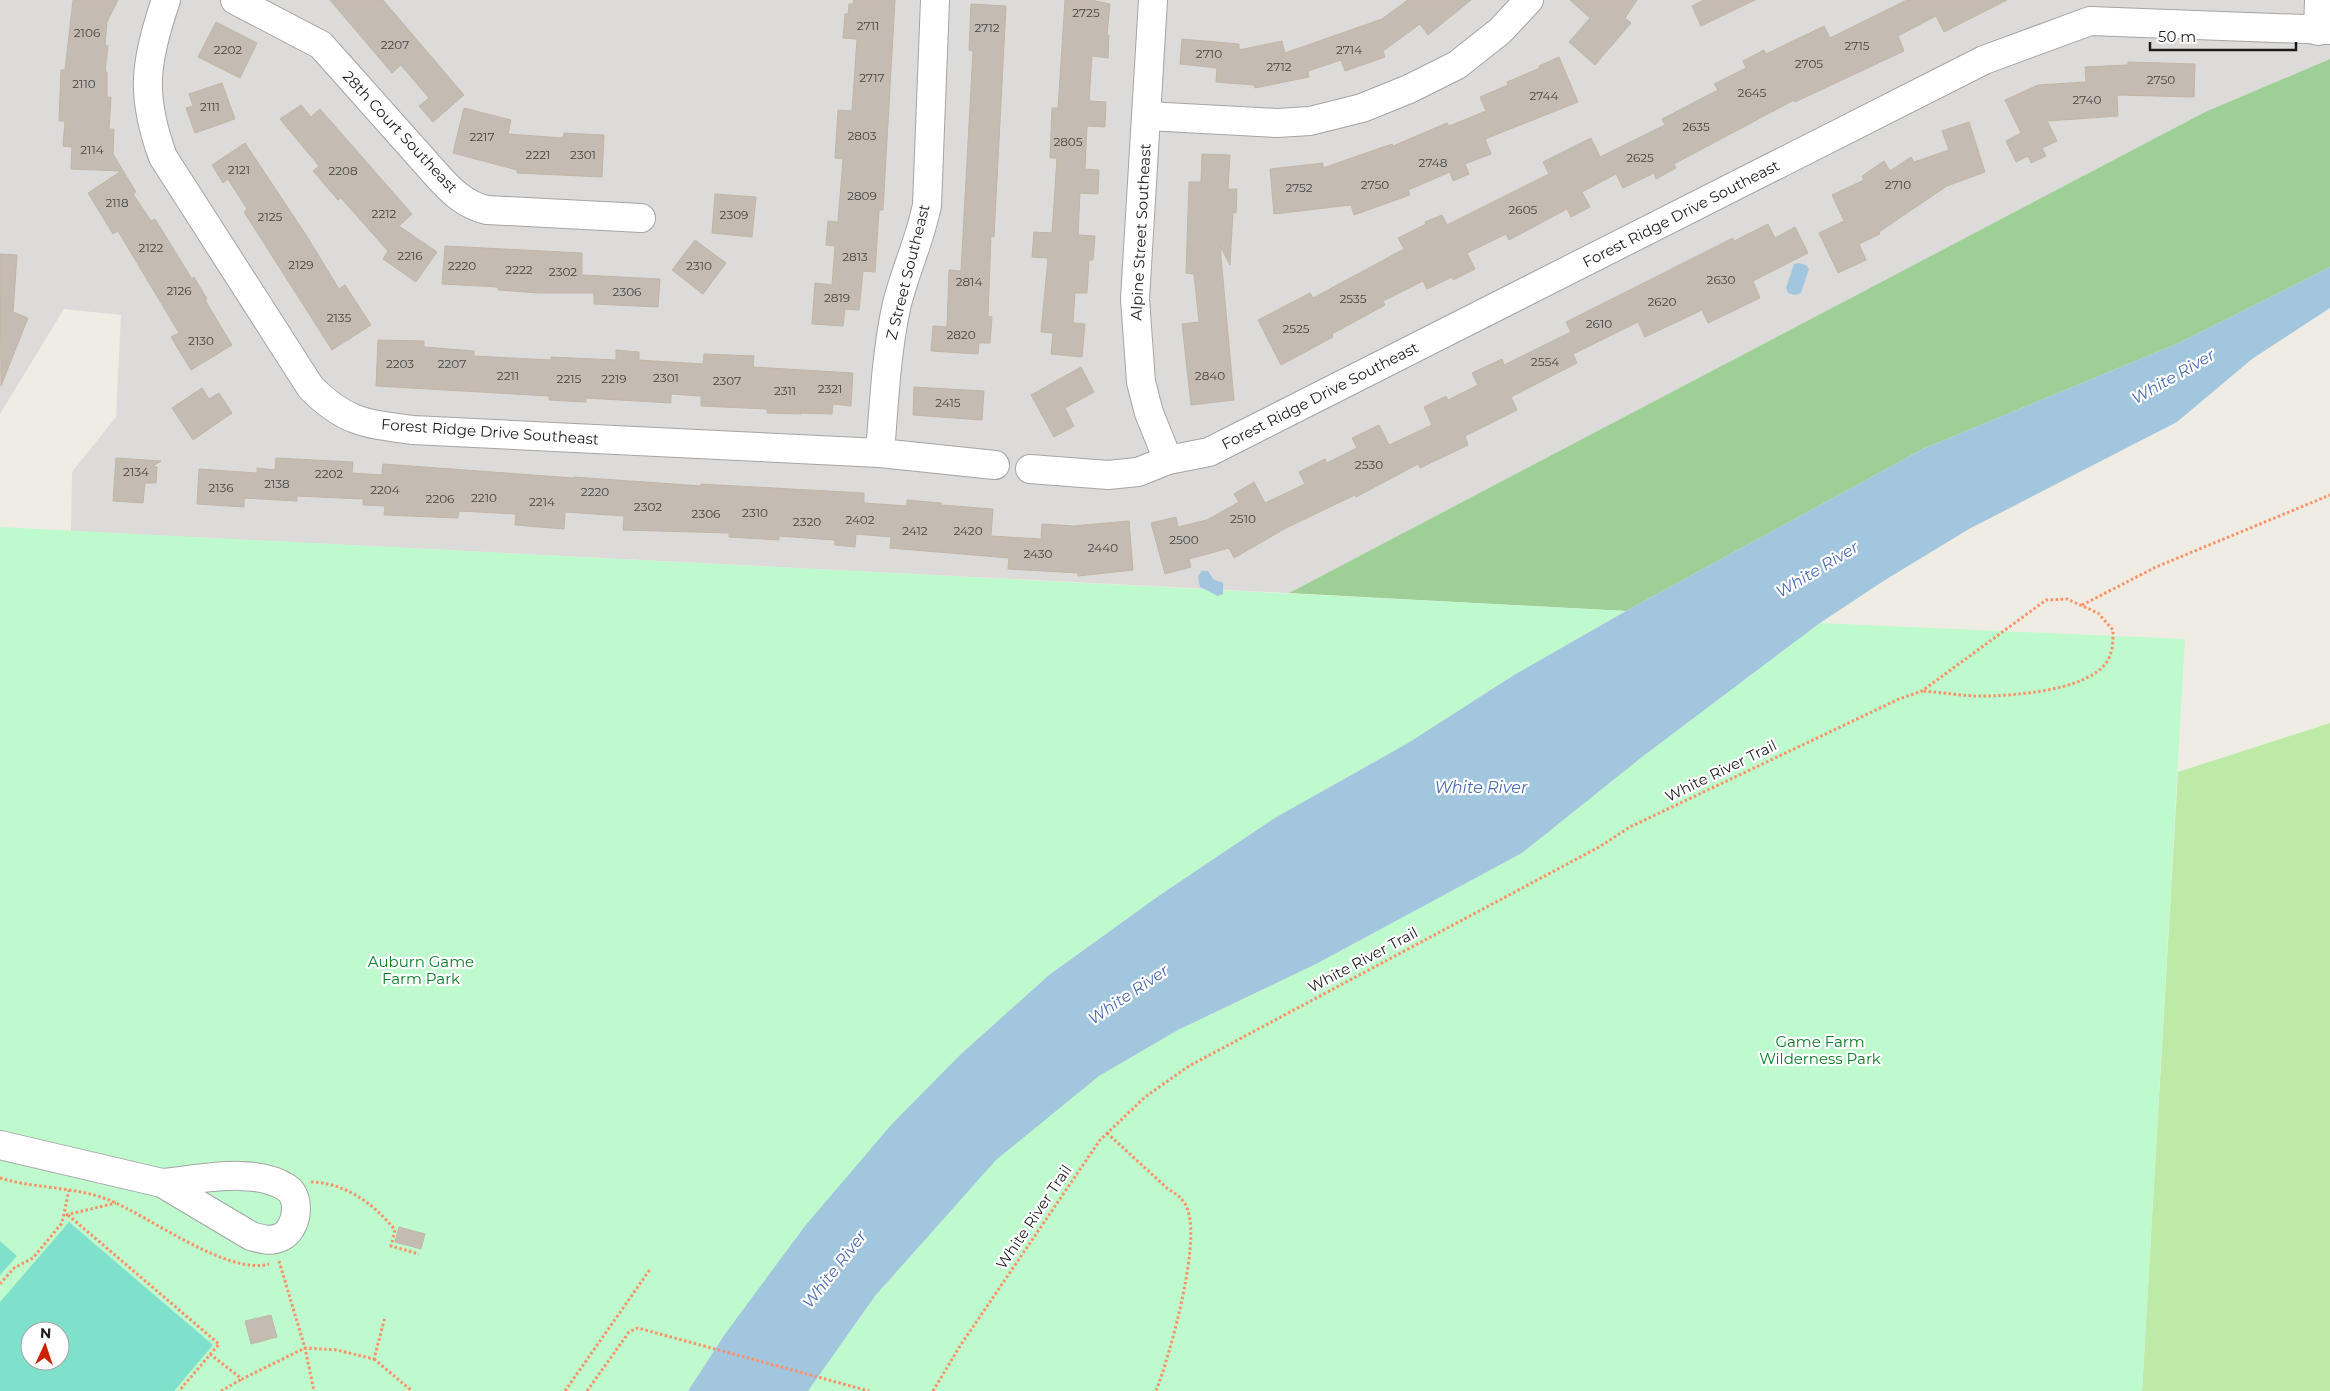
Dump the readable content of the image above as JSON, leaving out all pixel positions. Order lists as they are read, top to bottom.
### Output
{
  "streets": {
    "street": [
      "28th Court Southeast",
      "Forest Ridge Drive Southeast",
      "Alpine Street Southeast",
      "Z Street Southeast"
    ],
    "path": ["White River Trail"]
  },
  "crossings": [
    ["Forest Ridge Drive Southeast", "Alpine Street Southeast"],
    ["Forest Ridge Drive Southeast", "Z Street Southeast"]
  ],
  "water": ["White River"],
  "parks": ["Auburn Game Farm Park", "Game Farm Wilderness Park"],
  "house_numbers": [
    "2725",
    "2711",
    "2712",
    "2106",
    "2207",
    "2715",
    "2202",
    "2714",
    "2710",
    "2705",
    "2712",
    "2717",
    "2750",
    "2110",
    "2645",
    "2744",
    "2740",
    "2111",
    "2635",
    "2803",
    "2217",
    "2805",
    "2114",
    "2221",
    "2301",
    "2625",
    "2748",
    "2121",
    "2208",
    "2750",
    "2710",
    "2752",
    "2809",
    "2118",
    "2605",
    "2212",
    "2309",
    "2125",
    "2122",
    "2216",
    "2813",
    "2129",
    "2220",
    "2310",
    "2222",
    "2302",
    "2630",
    "2814",
    "2126",
    "2306",
    "2819",
    "2535",
    "2620",
    "2135",
    "2610",
    "2525",
    "2820",
    "2130",
    "2554",
    "2203",
    "2207",
    "2211",
    "2840",
    "2301",
    "2215",
    "2219",
    "2307",
    "2321",
    "2311",
    "2415",
    "2530",
    "2134",
    "2202",
    "2138",
    "2136",
    "2204",
    "2220",
    "2210",
    "2206",
    "2214",
    "2302",
    "2310",
    "2306",
    "2510",
    "2402",
    "2320",
    "2412",
    "2420",
    "2500",
    "2440",
    "2430"
  ],
  "scale_bar": "50 m",
  "north": "top"
}
